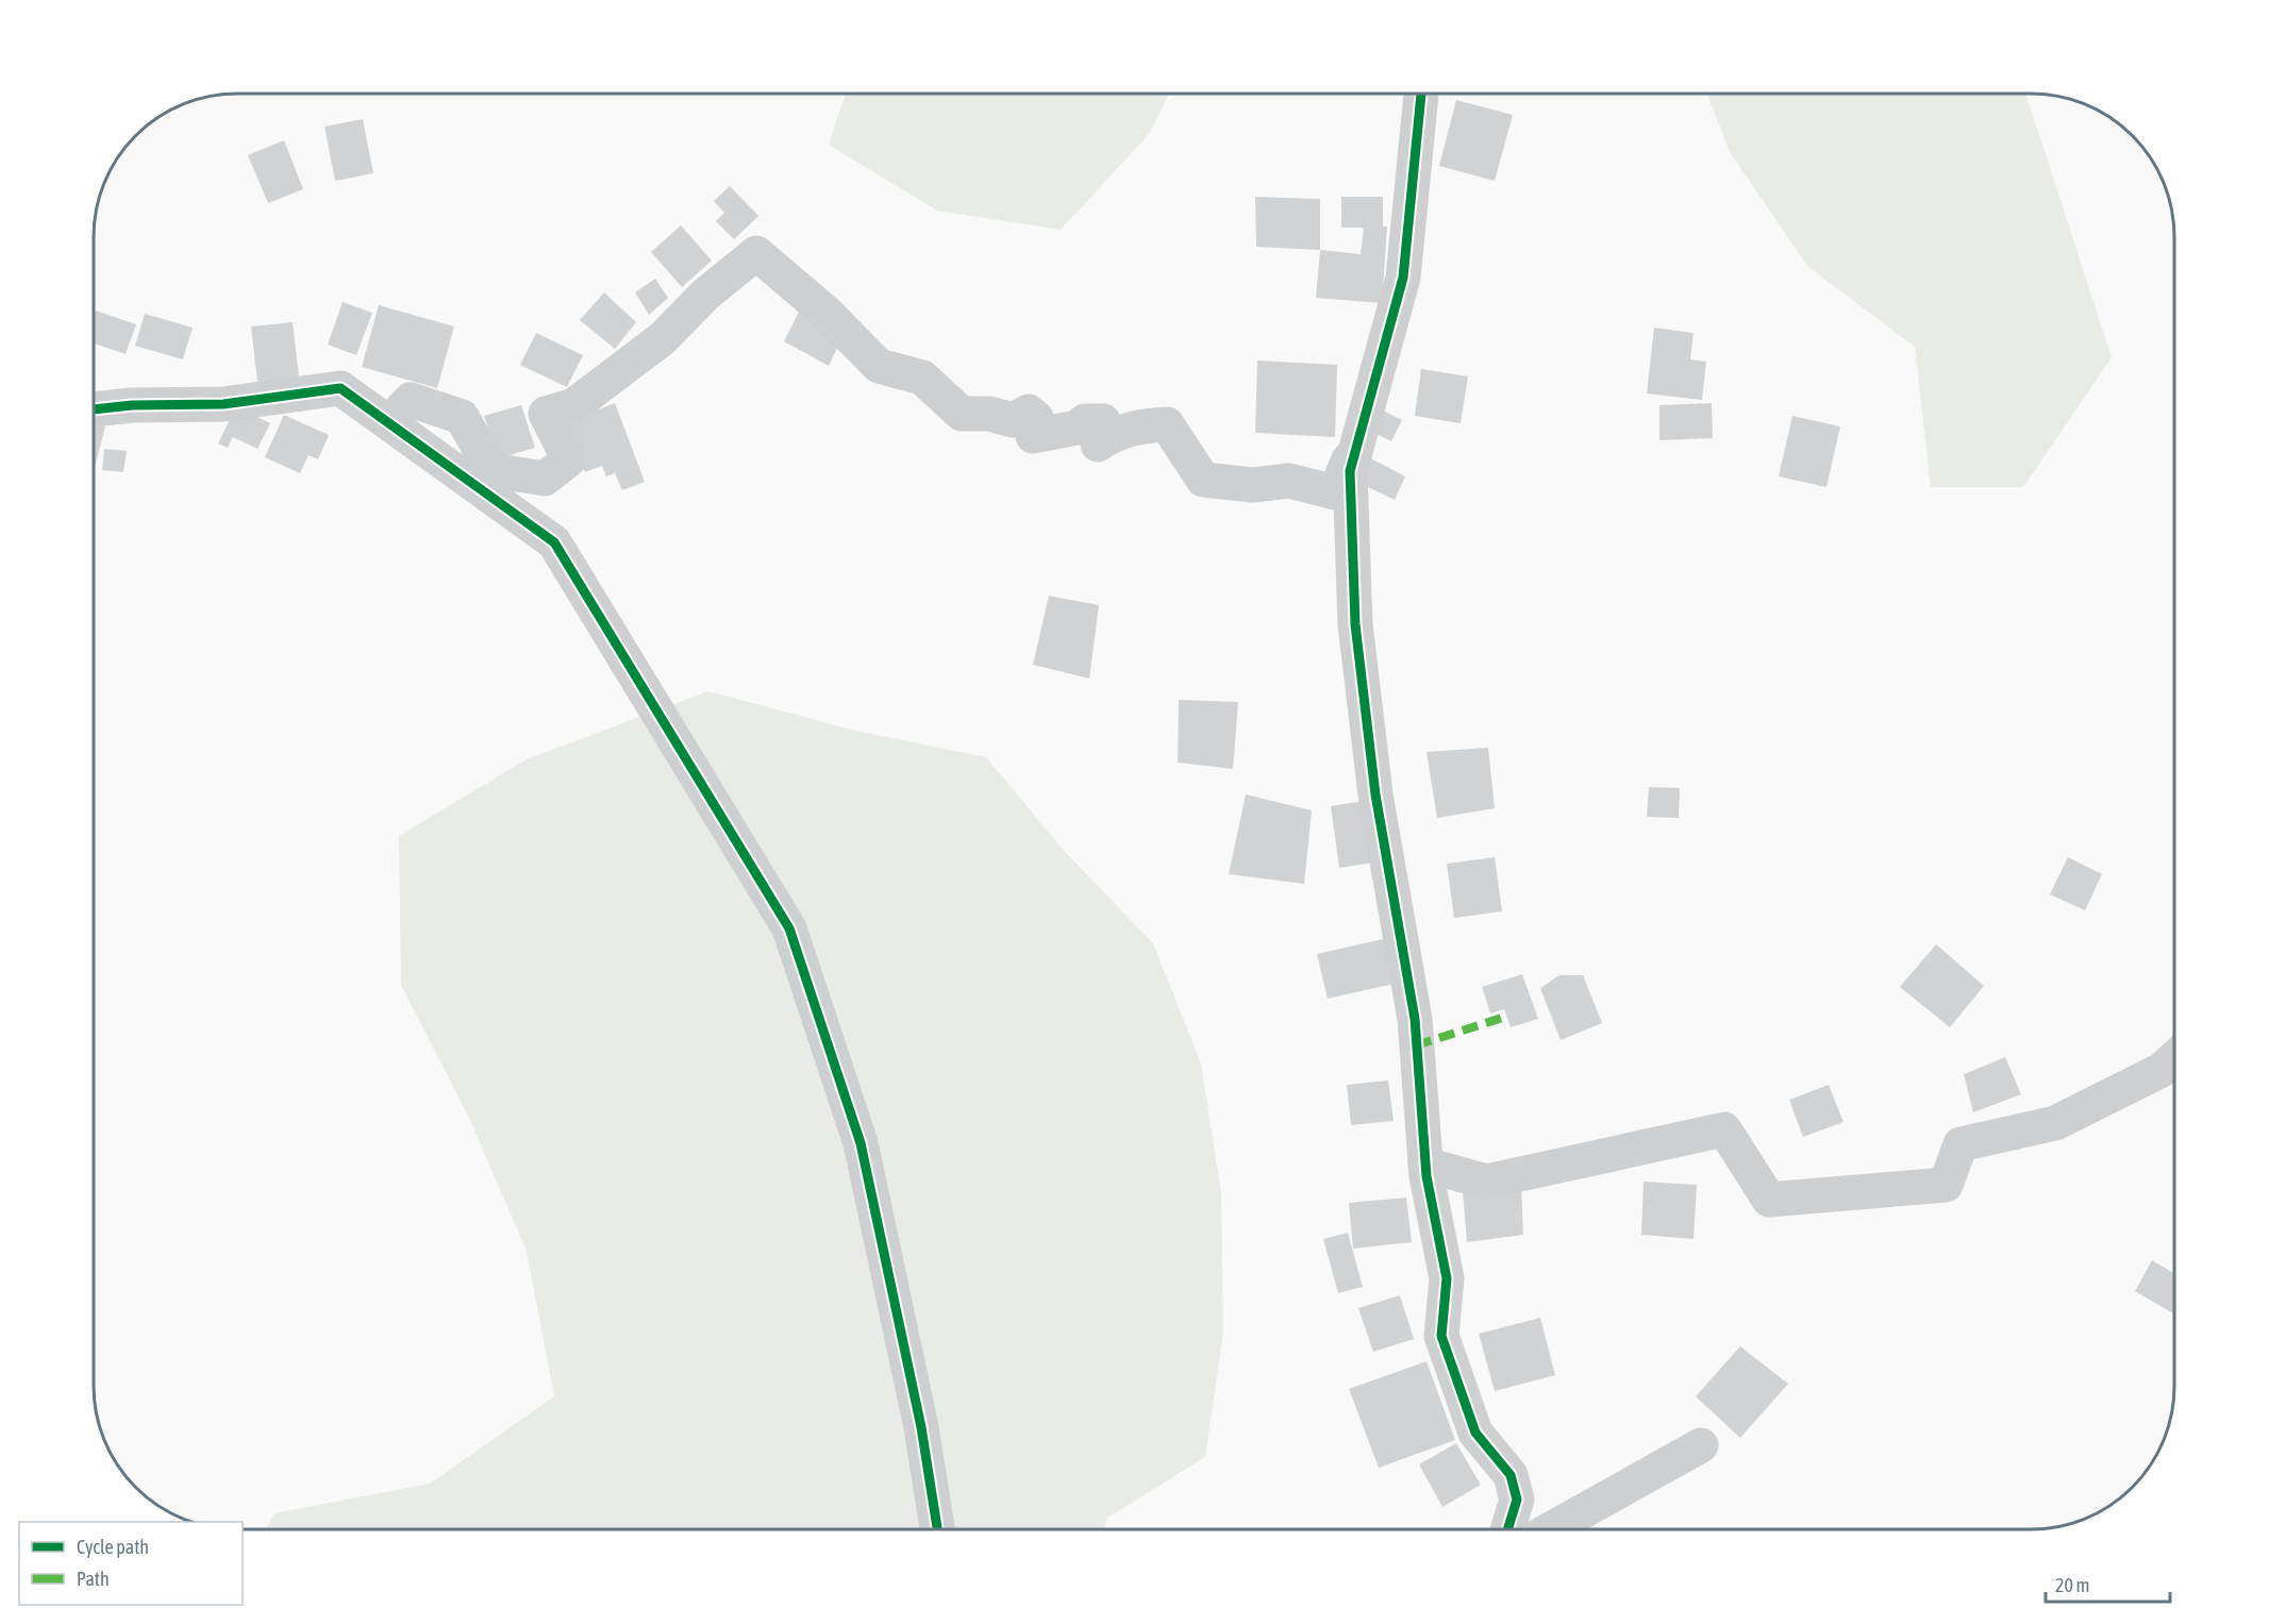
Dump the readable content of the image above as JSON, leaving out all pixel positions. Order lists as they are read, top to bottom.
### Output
{
  "legend": ["Cycle path", "Path"],
  "scale_bar": "20 m"
}
